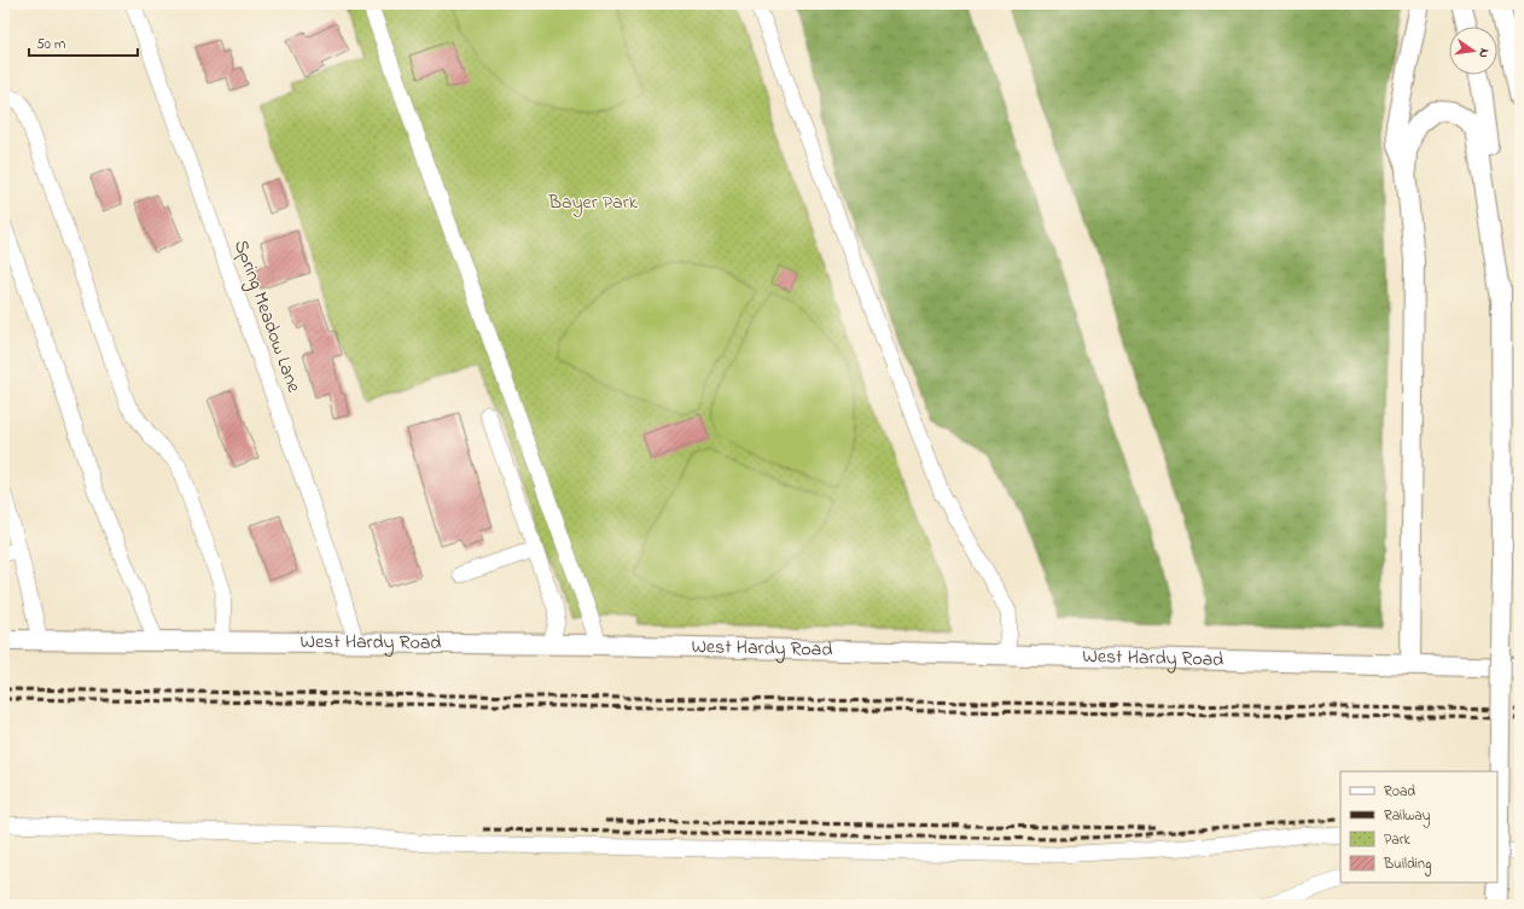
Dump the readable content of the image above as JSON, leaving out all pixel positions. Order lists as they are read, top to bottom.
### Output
{
  "streets": {
    "main road": ["West Hardy Road"],
    "street": ["Spring Meadow Lane"]
  },
  "crossings": [
    ["Spring Meadow Lane", "West Hardy Road"]
  ],
  "parks": ["Bayer Park"],
  "legend": [
    "Road",
    "Railway",
    "Park",
    "Building"
  ],
  "scale_bar": "50 m",
  "north": "right"
}
